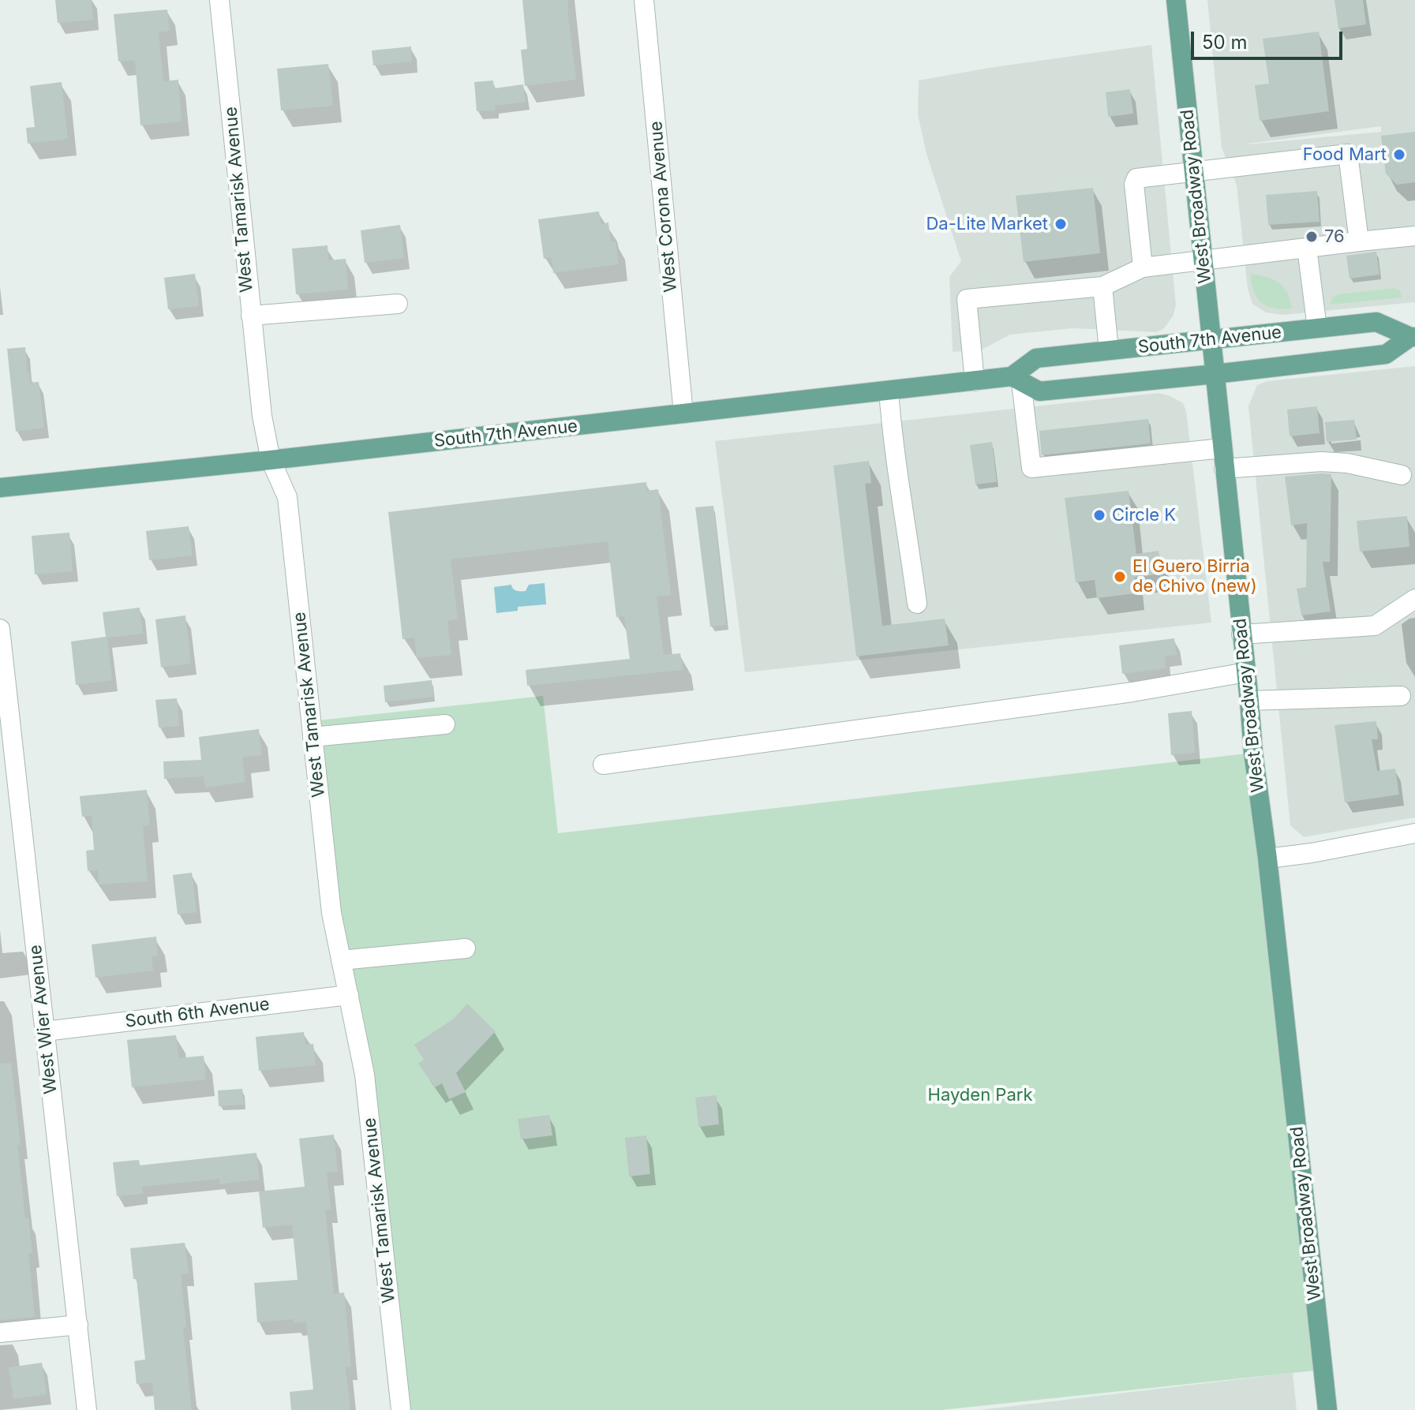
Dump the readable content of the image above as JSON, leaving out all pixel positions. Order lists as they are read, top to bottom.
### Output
{
  "streets": {
    "main road": ["West Broadway Road", "South 7th Avenue"],
    "street": [
      "West Tamarisk Avenue",
      "West Corona Avenue",
      "South 6th Avenue",
      "West Wier Avenue"
    ]
  },
  "crossings": [
    ["West Broadway Road", "South 7th Avenue"],
    ["West Tamarisk Avenue", "South 7th Avenue"],
    ["West Tamarisk Avenue", "South 6th Avenue"],
    ["West Corona Avenue", "South 7th Avenue"],
    ["South 6th Avenue", "West Wier Avenue"]
  ],
  "parks": ["Hayden Park"],
  "places": [
    "Food Mart",
    "Da-Lite Market",
    "76",
    "Circle K",
    "El Guero Birria de Chivo (new)"
  ],
  "scale_bar": "50 m"
}
